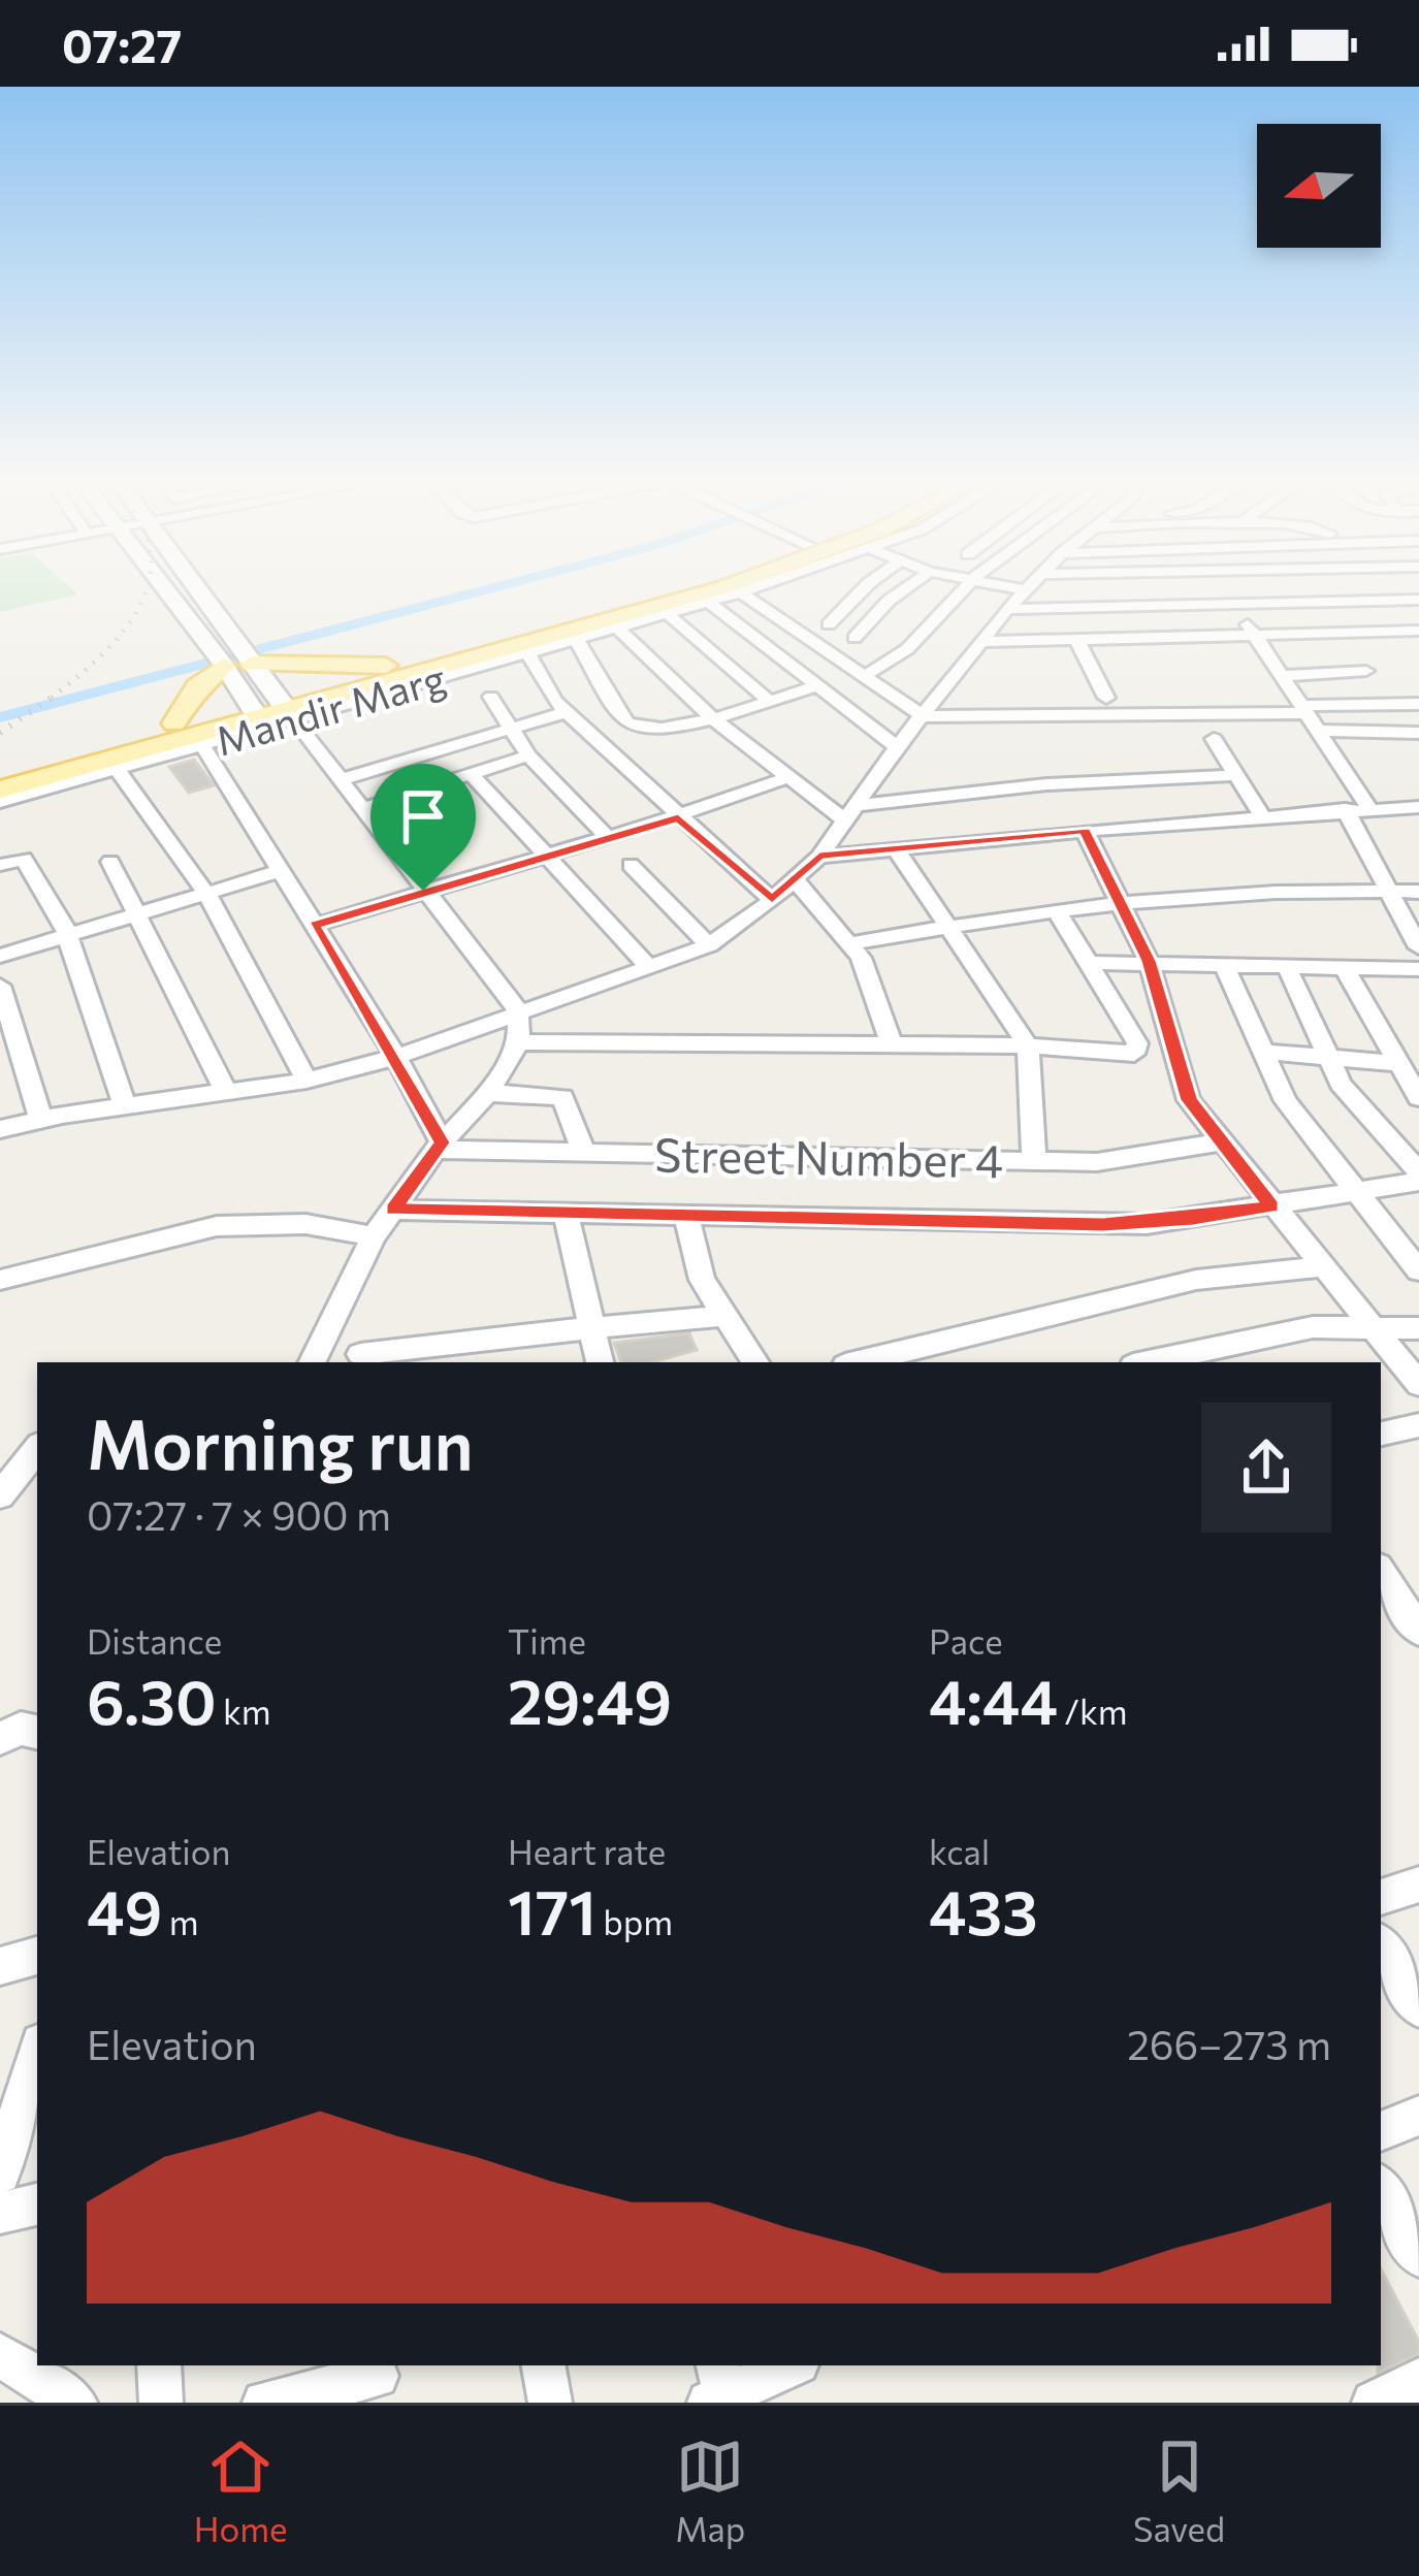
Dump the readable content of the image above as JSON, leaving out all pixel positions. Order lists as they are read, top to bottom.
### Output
{
  "streets": {
    "street": ["Mandir Marg", "Street Number 4"]
  },
  "north": "left",
  "page": {
    "status": "07:27",
    "heading": ["Morning run", "07:27 · 7 × 900 m"],
    "stats": [
      ["Distance", "6.30 km"],
      ["Time", "29:49"],
      ["Pace", "4:44 /km"],
      ["Elevation", "49 m"],
      ["Heart rate", "171 bpm"],
      ["kcal", "433"]
    ],
    "chart": ["Elevation", "266–273 m"],
    "tabs": ["Home", "Map", "Saved"]
  }
}
